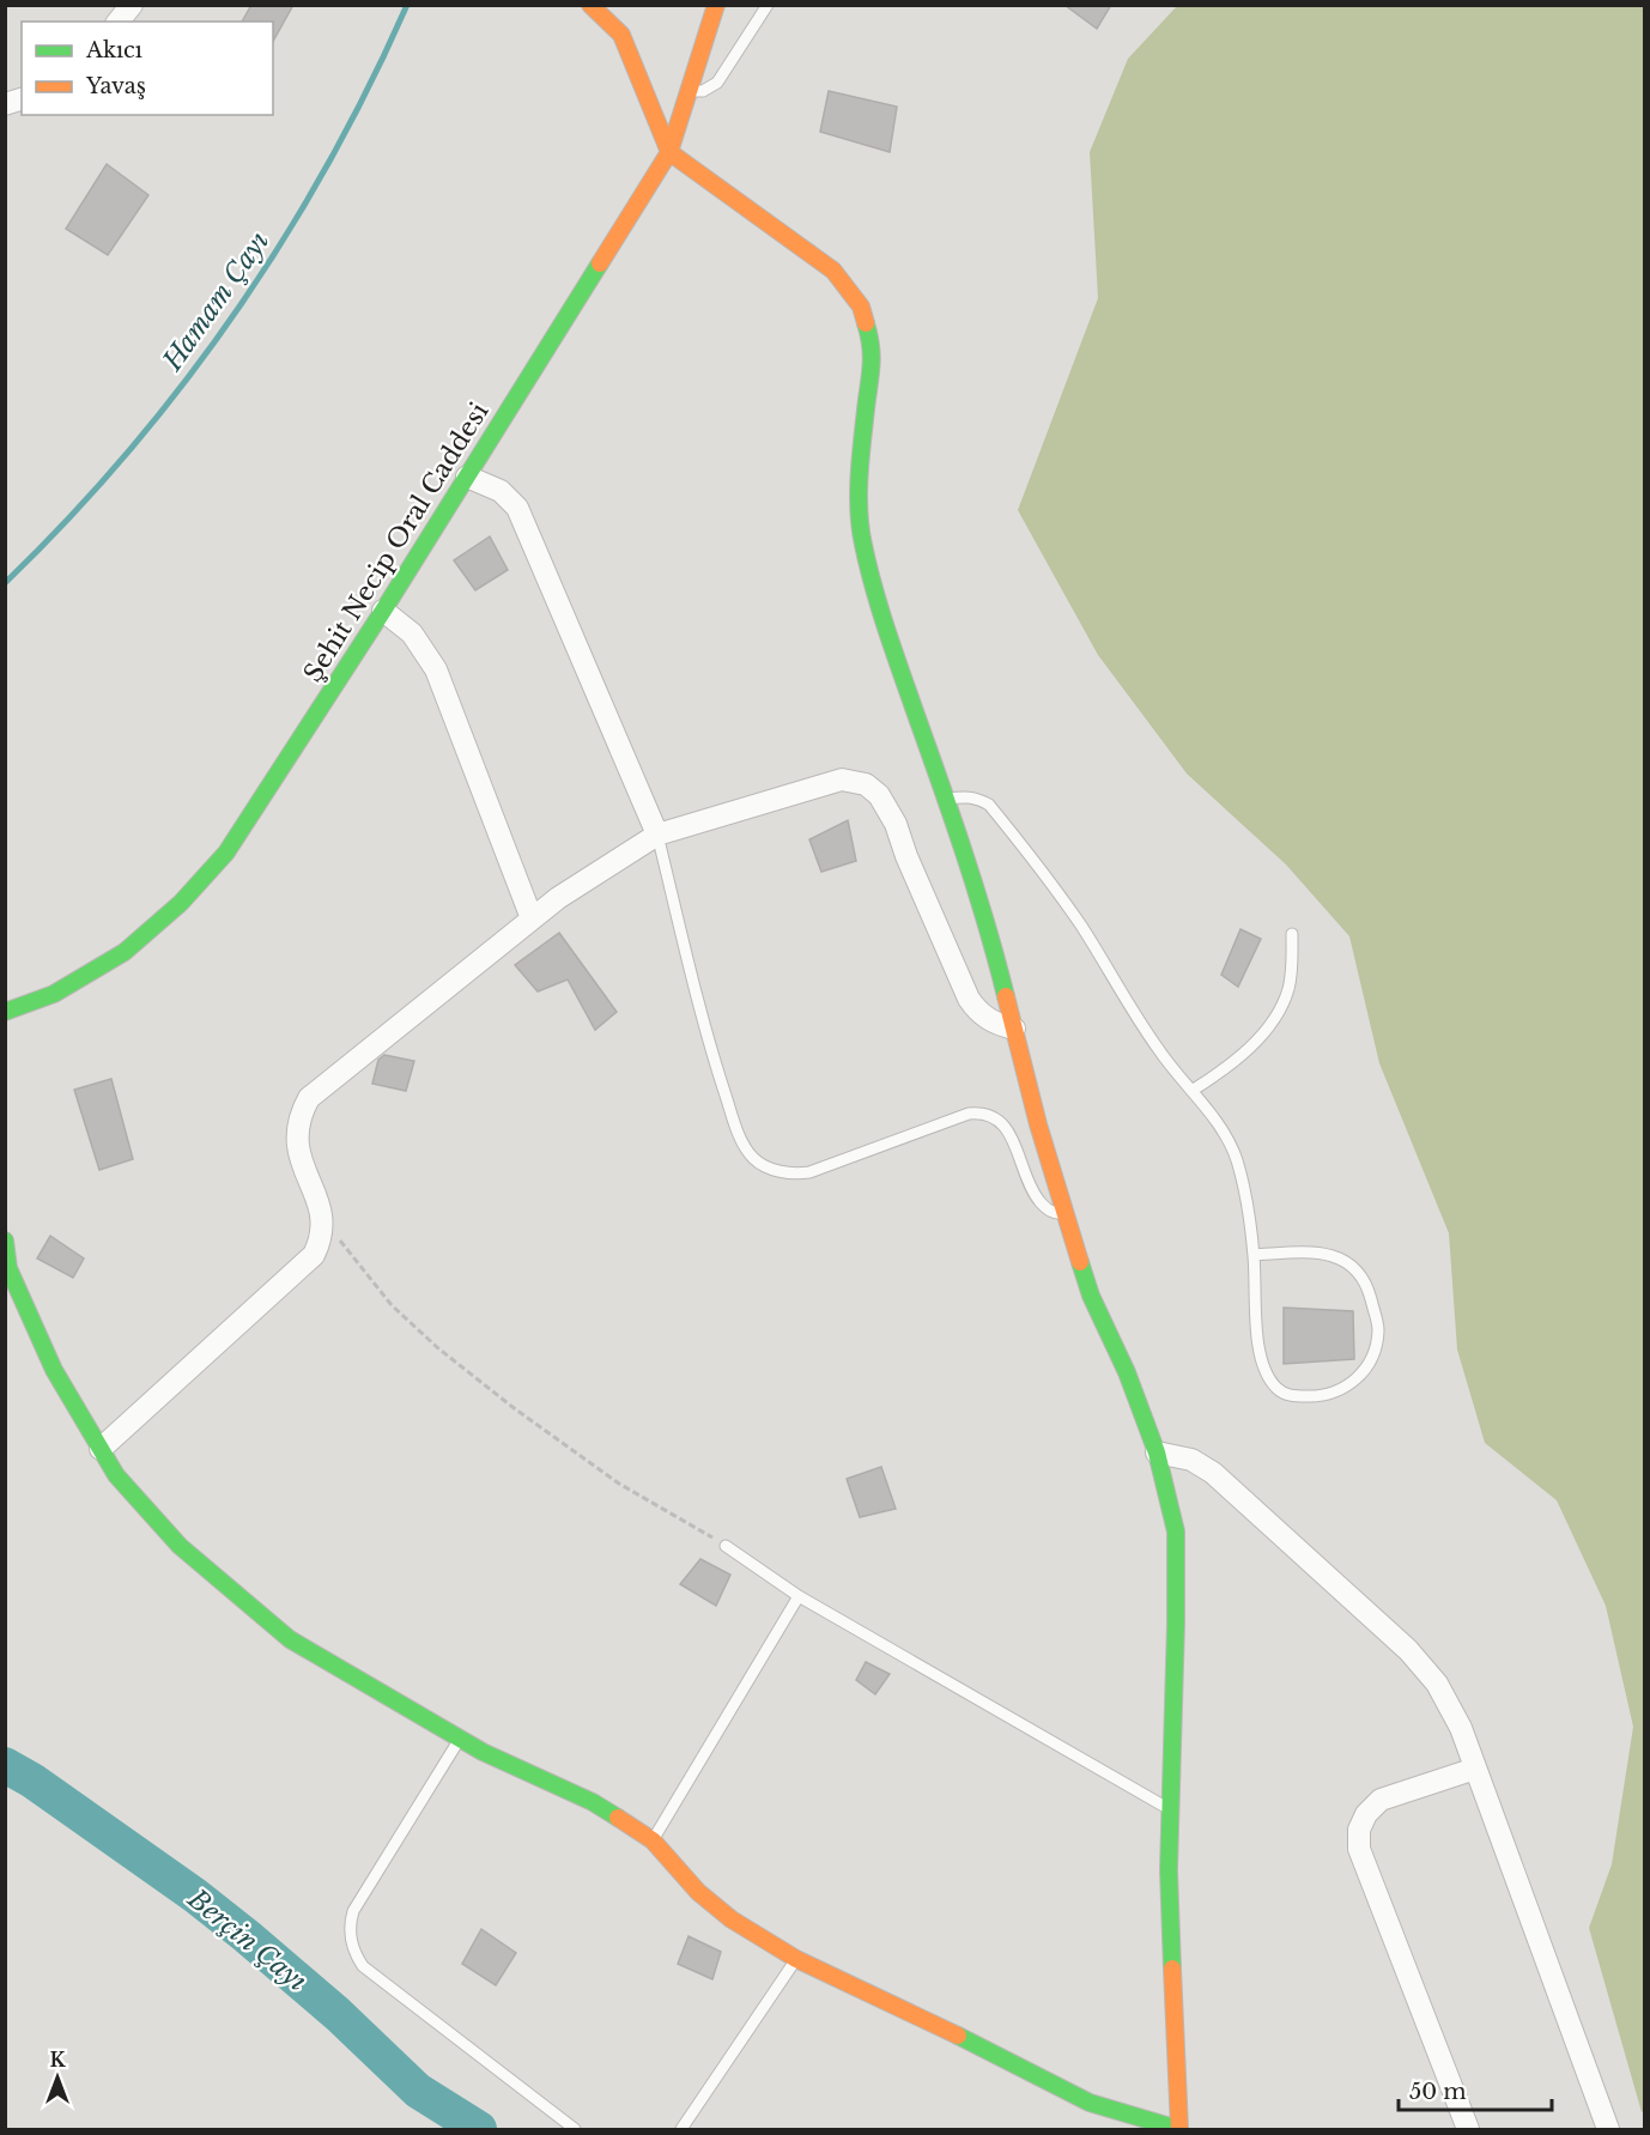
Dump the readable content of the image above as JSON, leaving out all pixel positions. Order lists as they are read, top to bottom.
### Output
{
  "streets": {
    "street": ["Şehit Necip Oral Caddesi"]
  },
  "water": ["Hamam Çayı", "Berçin Çayı"],
  "legend": ["Akıcı", "Yavaş"],
  "scale_bar": "50 m",
  "north": "top"
}
